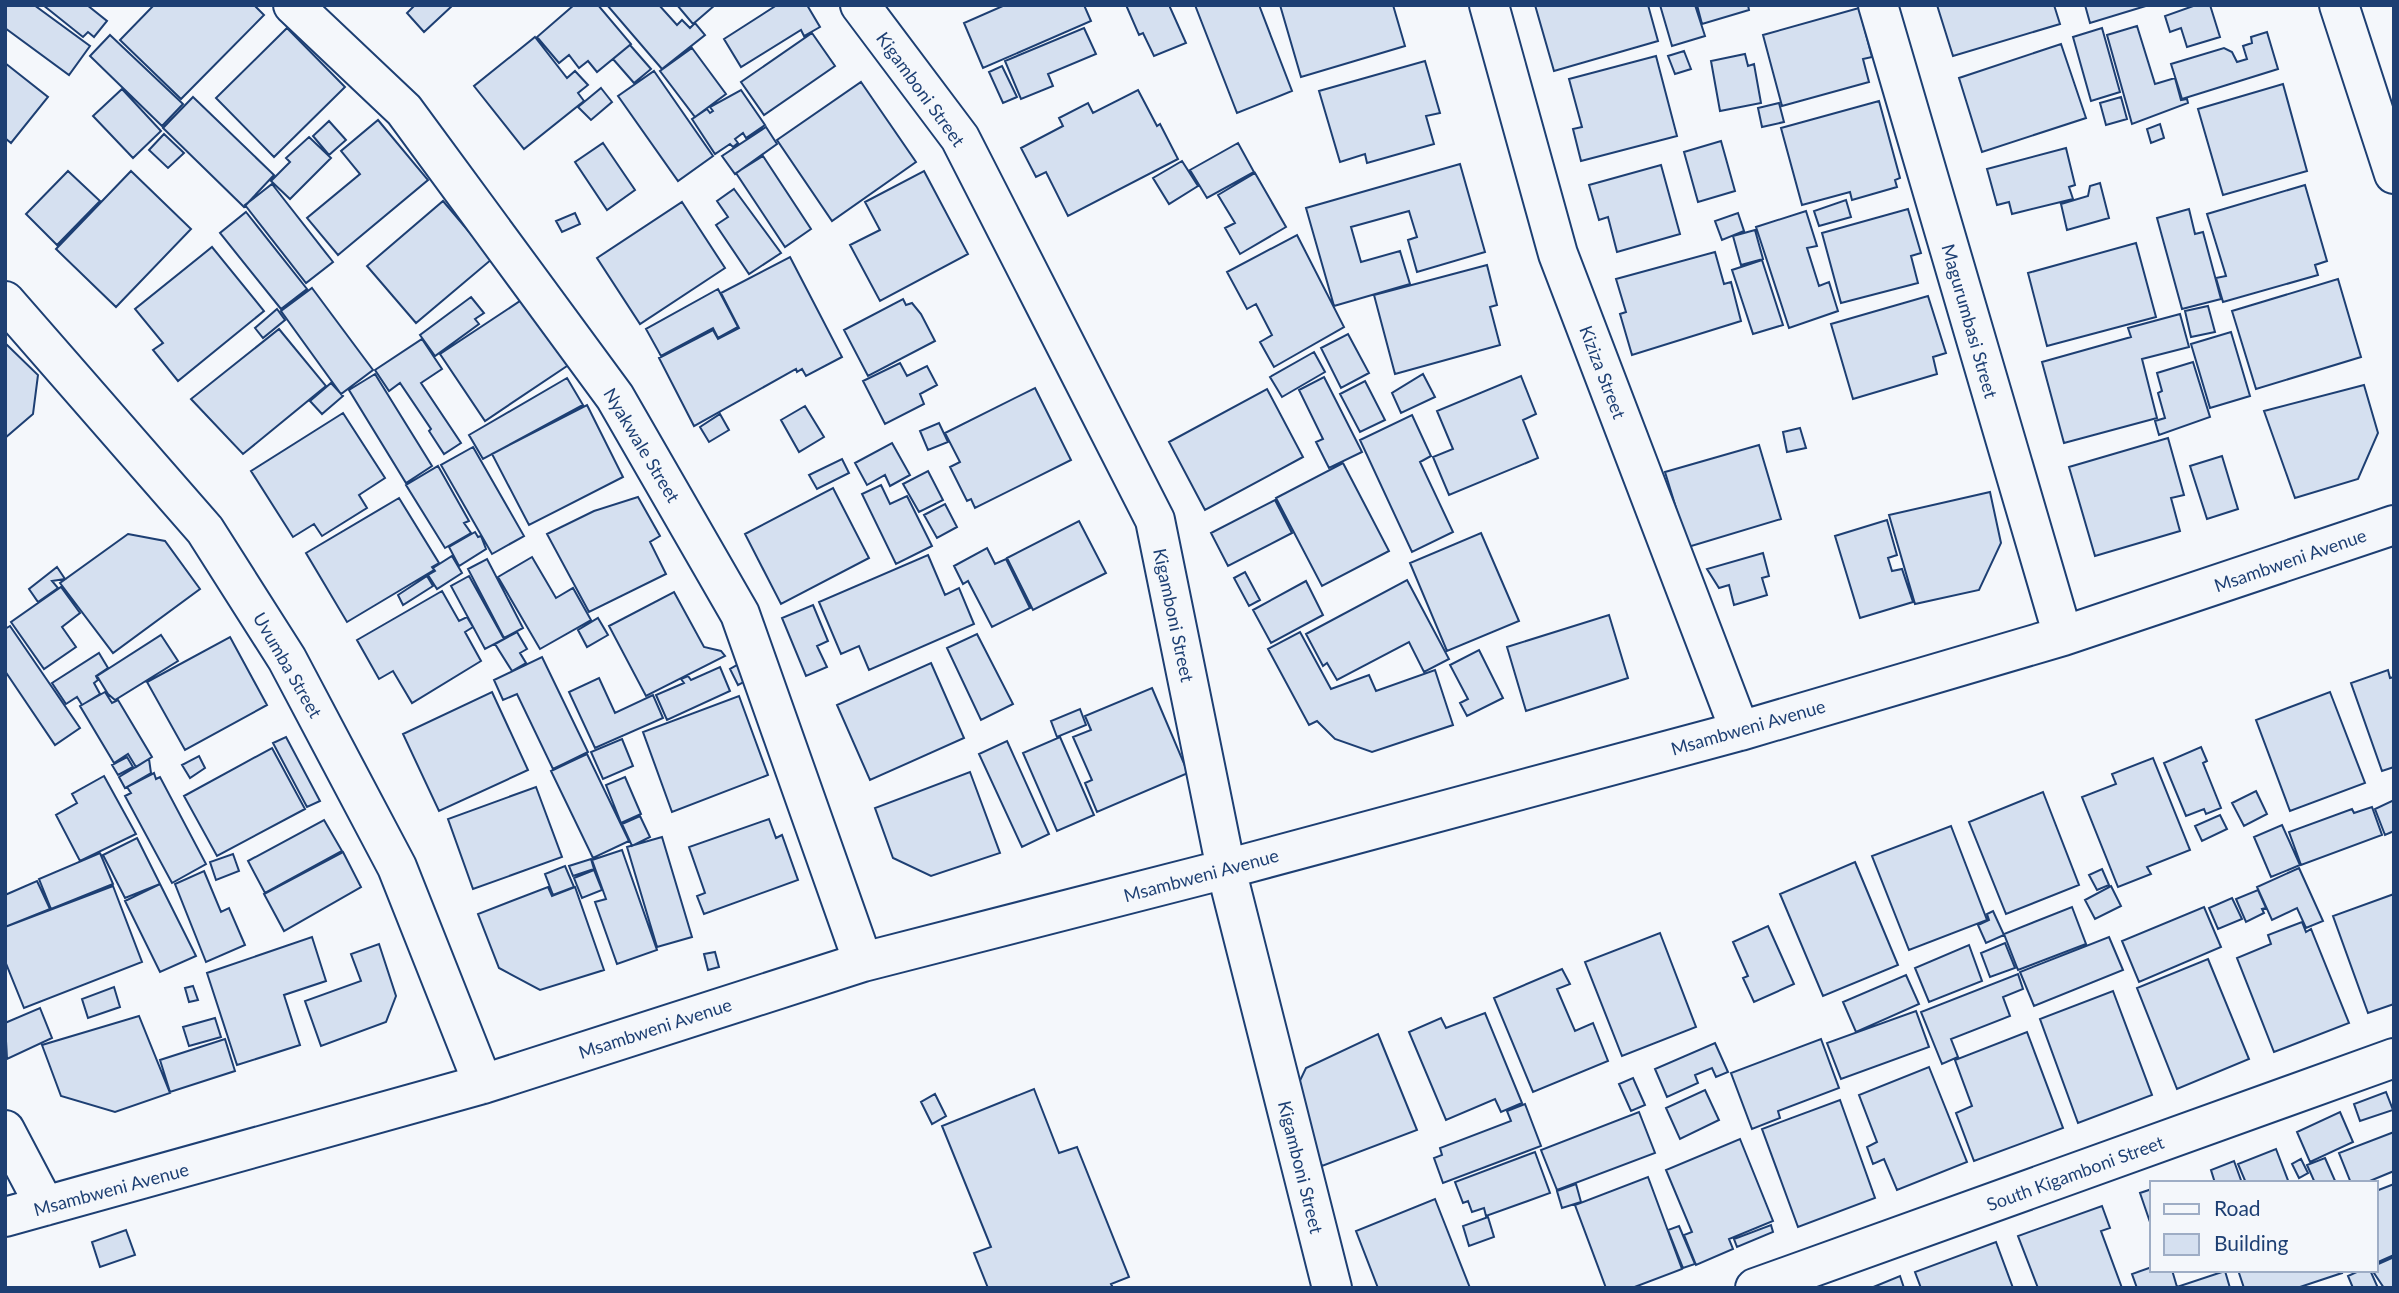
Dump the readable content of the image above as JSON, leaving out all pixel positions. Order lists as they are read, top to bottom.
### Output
{
  "streets": {
    "street": [
      "Kigamboni Street",
      "Magurumbasi Street",
      "Kiziza Street",
      "Nyakwale Street",
      "Msambweni Avenue",
      "Uvumba Street",
      "South Kigamboni Street"
    ]
  },
  "crossings": [
    ["Kigamboni Street", "Msambweni Avenue"],
    ["Magurumbasi Street", "Msambweni Avenue"],
    ["Kiziza Street", "Msambweni Avenue"],
    ["Nyakwale Street", "Msambweni Avenue"],
    ["Msambweni Avenue", "Uvumba Street"]
  ],
  "legend": ["Road", "Building"]
}
